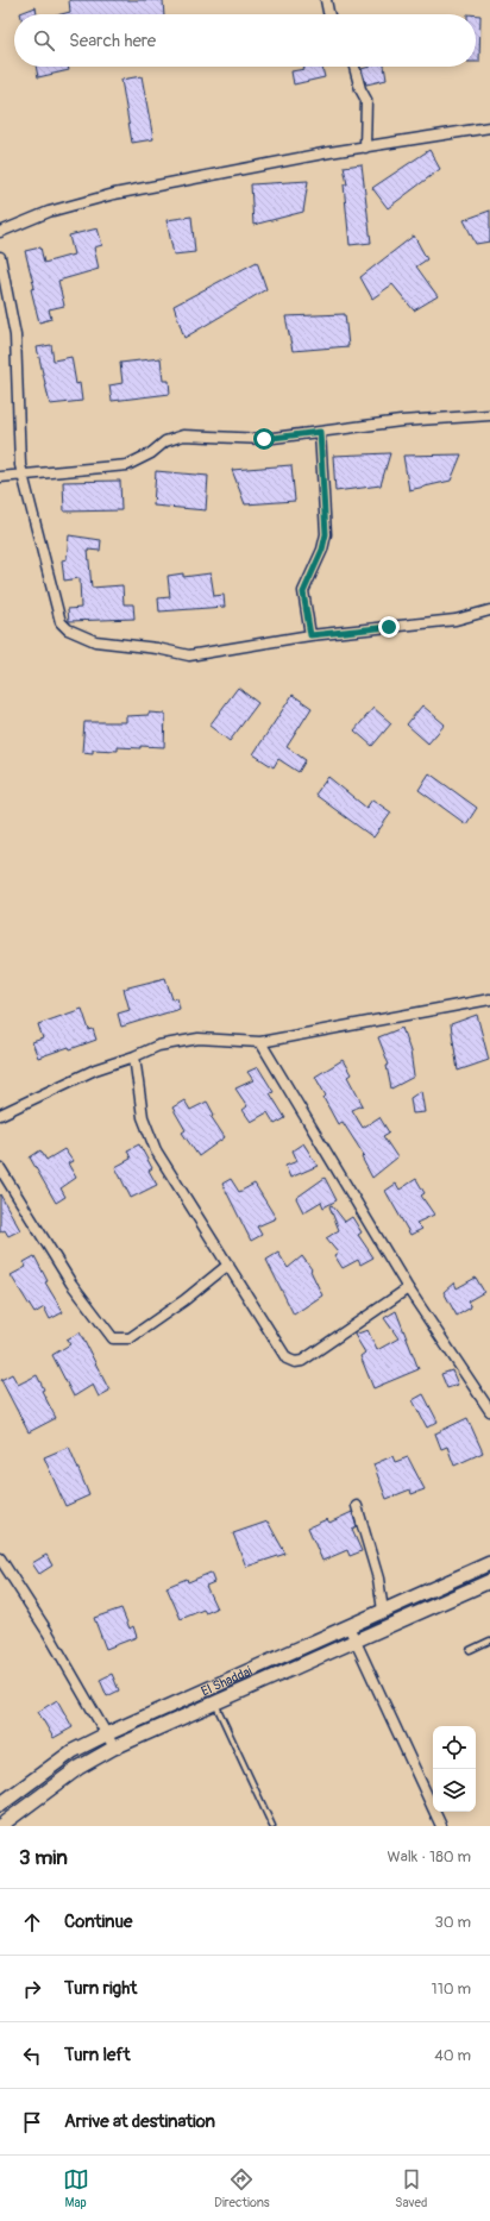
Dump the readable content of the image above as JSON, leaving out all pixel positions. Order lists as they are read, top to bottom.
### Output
{
  "streets": {
    "street": ["El Shaddai"]
  },
  "page": {
    "search": "Search here",
    "heading": ["3 min", "Walk · 180 m"],
    "list": [
      ["Continue", "30 m"],
      ["Turn right", "110 m"],
      ["Turn left", "40 m"],
      "Arrive at destination"
    ],
    "nav": ["Map", "Directions", "Saved"]
  }
}
